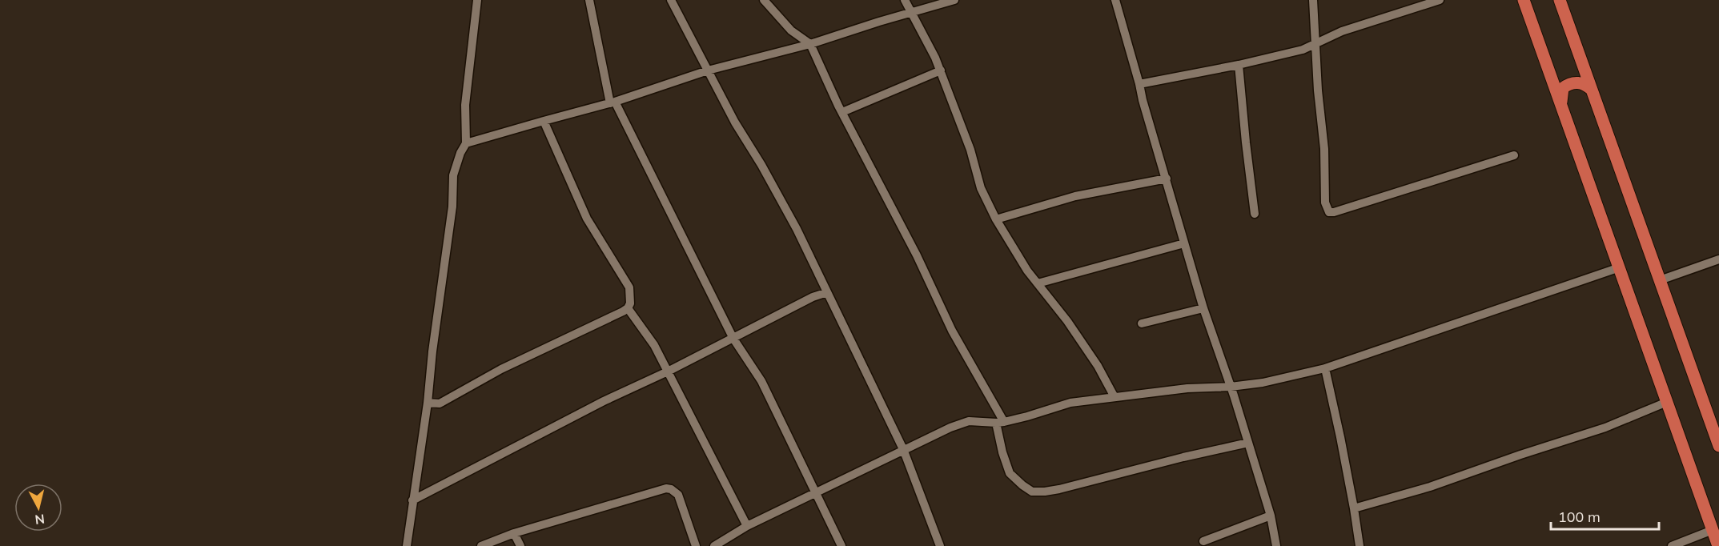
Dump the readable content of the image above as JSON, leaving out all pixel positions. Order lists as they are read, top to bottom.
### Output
{
  "scale_bar": "100 m",
  "north": "bottom"
}
